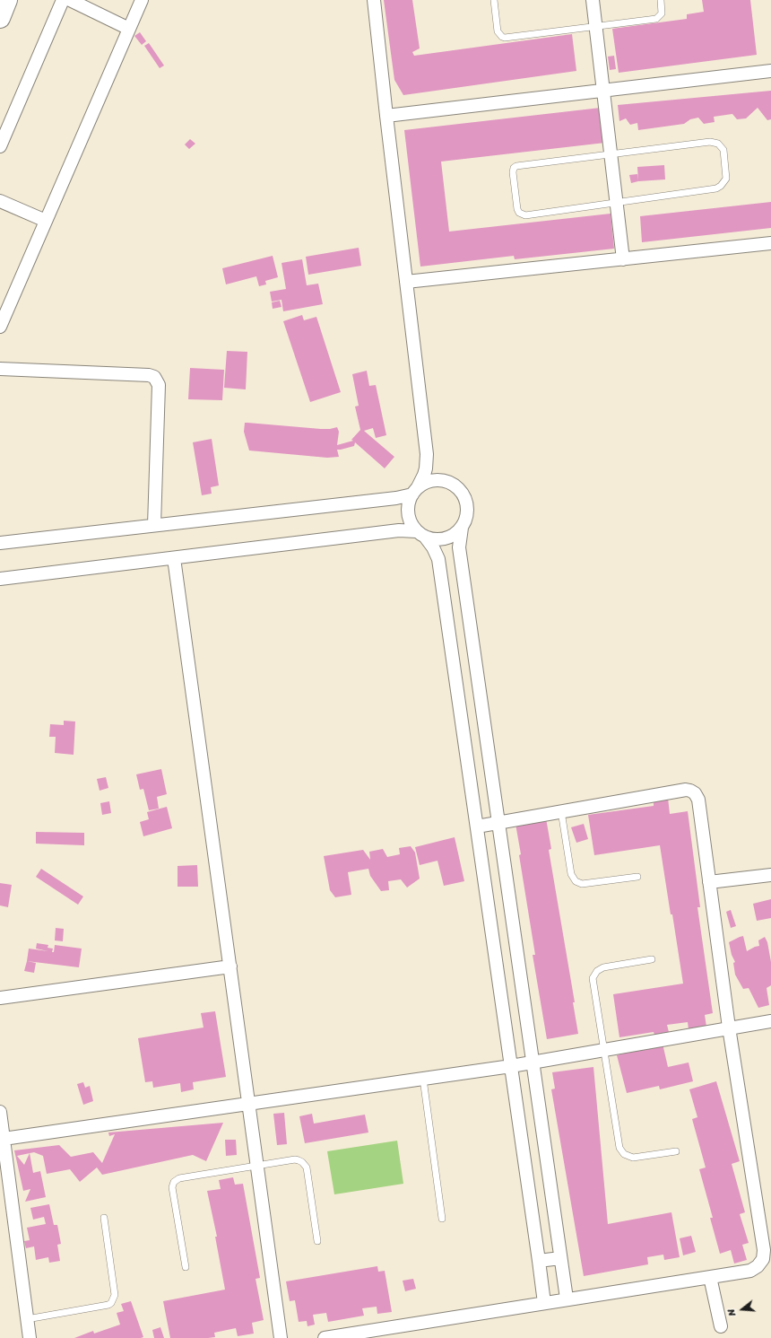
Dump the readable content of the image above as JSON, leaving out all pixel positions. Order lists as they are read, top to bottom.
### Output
{
  "north": "left"
}
